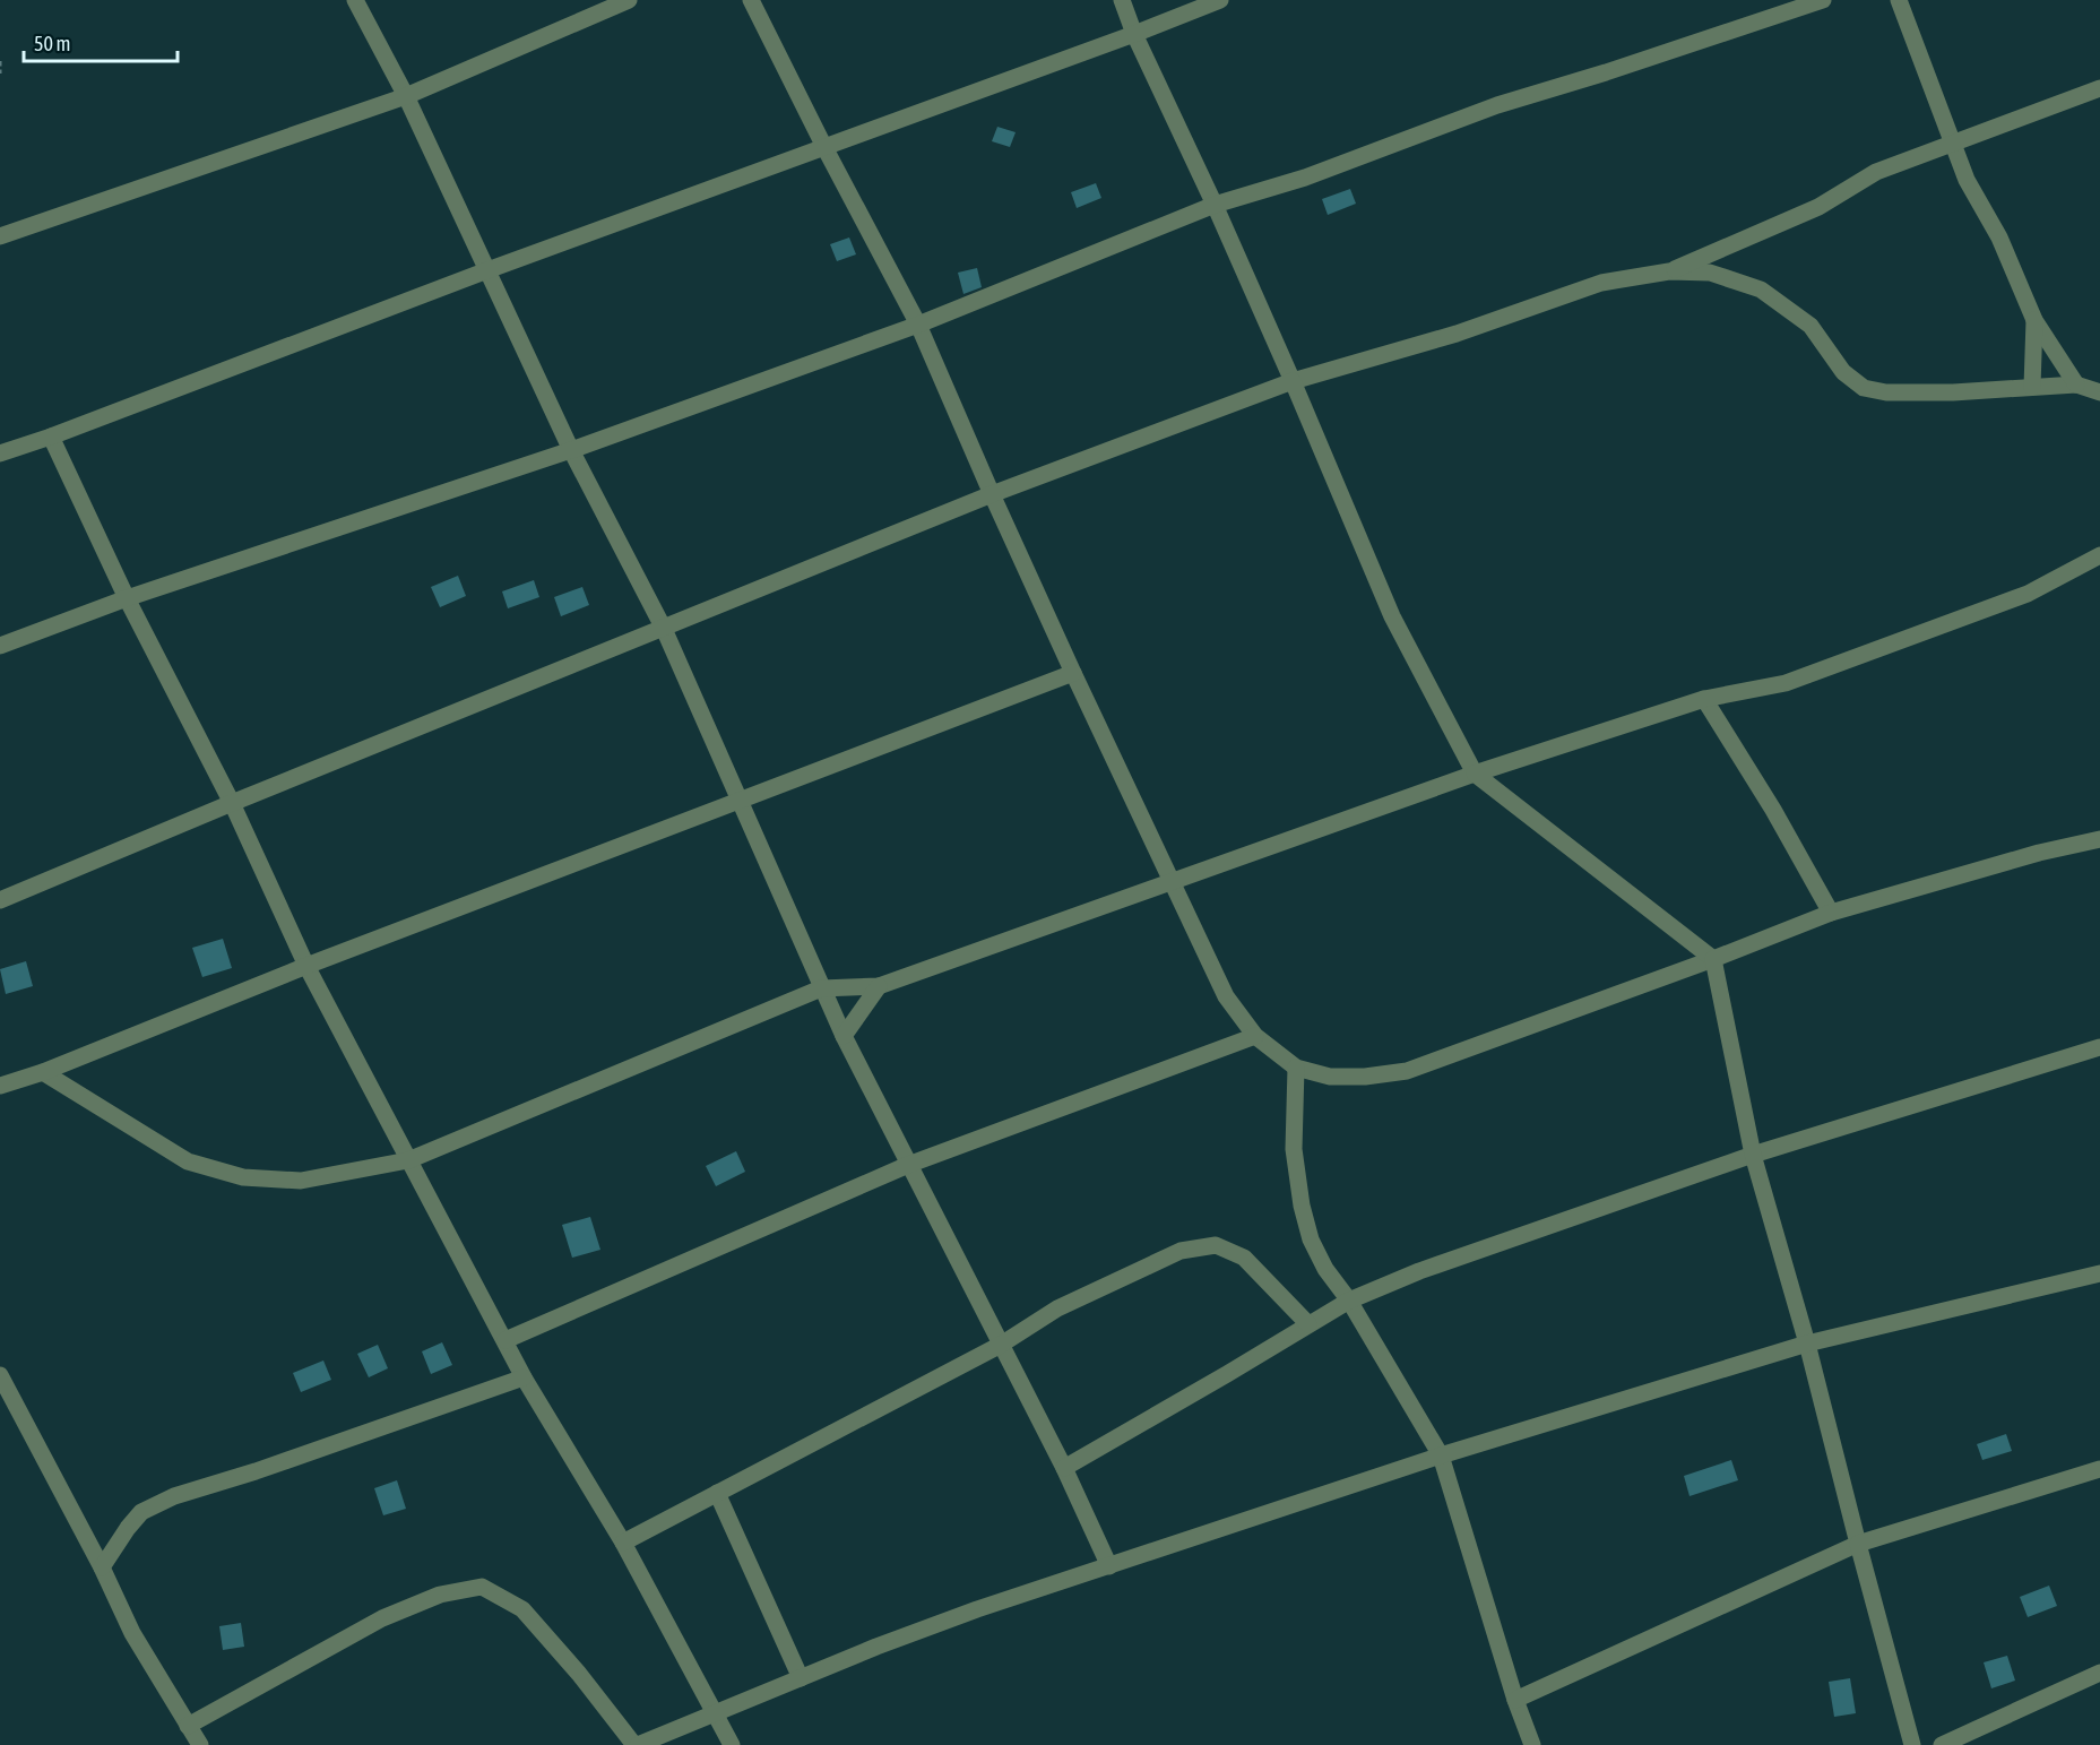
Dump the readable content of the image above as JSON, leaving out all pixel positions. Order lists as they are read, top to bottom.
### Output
{
  "scale_bar": "50 m"
}
